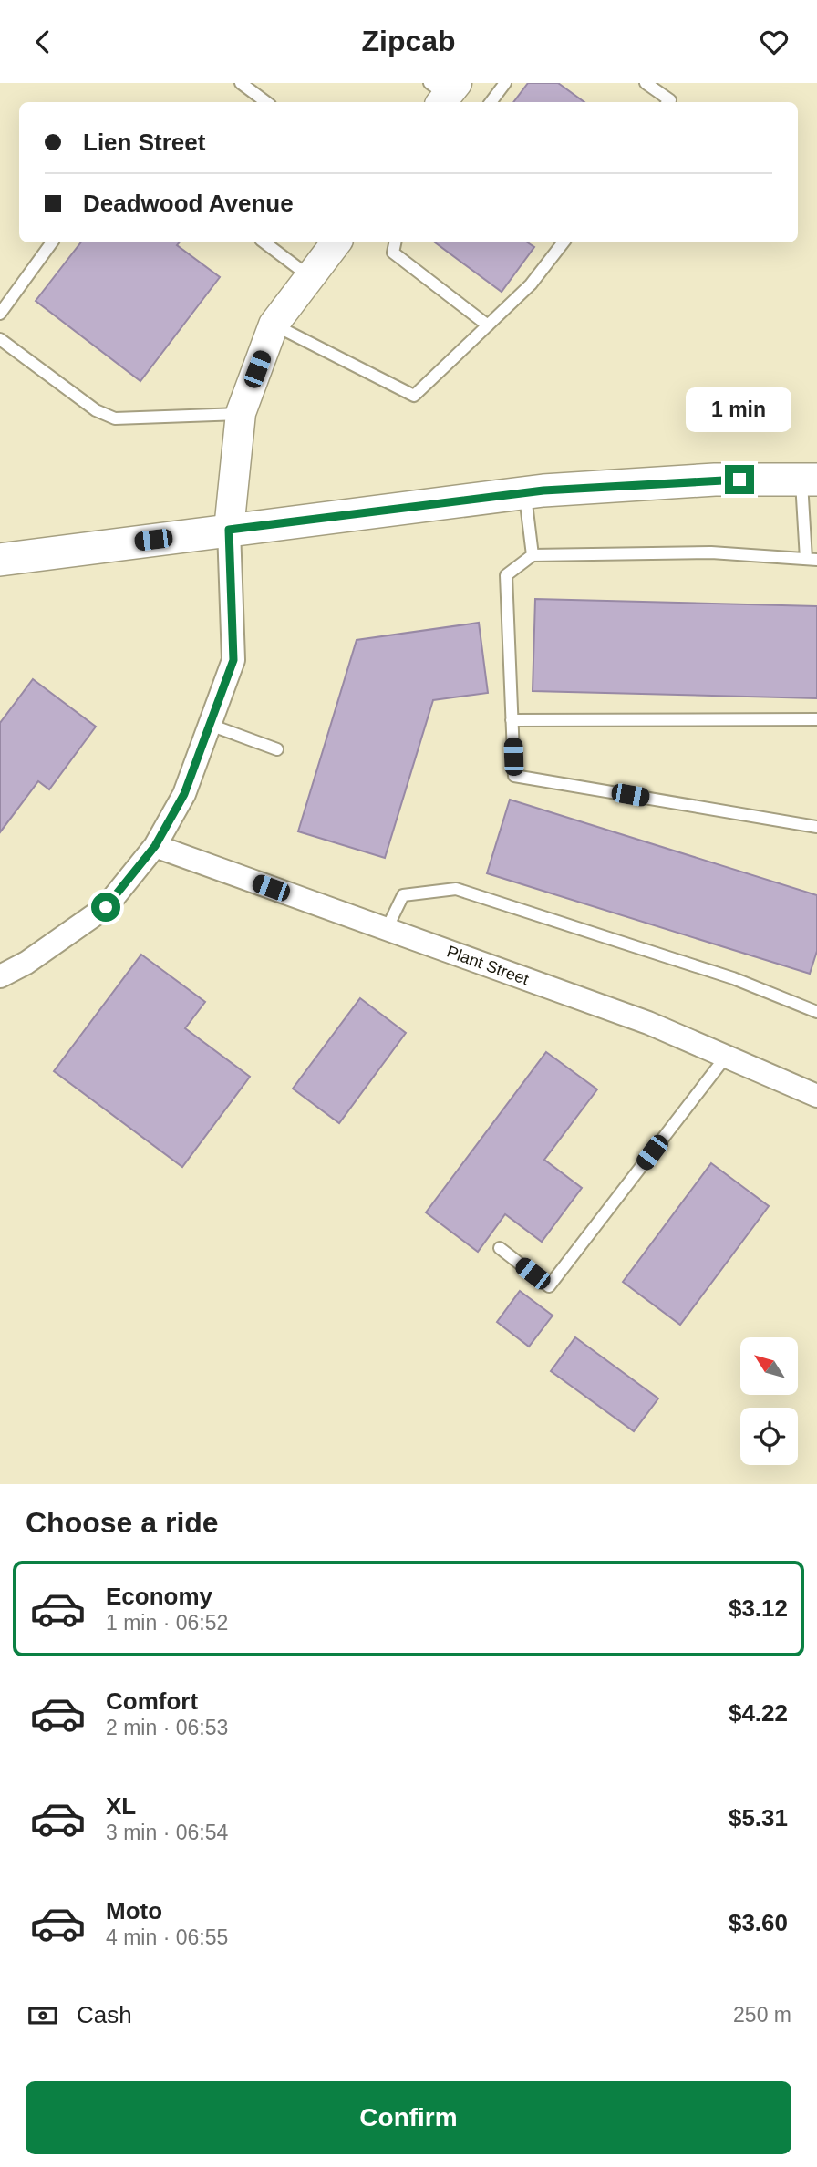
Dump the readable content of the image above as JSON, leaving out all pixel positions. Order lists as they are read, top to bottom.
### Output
{
  "streets": {
    "street": ["Plant Street"]
  },
  "north": "top left",
  "page": {
    "header": "Zipcab",
    "banner": ["Lien Street", "Deadwood Avenue"],
    "bubble": "1 min",
    "heading": "Choose a ride",
    "list": [
      {
        "name": "Economy",
        "note": "1 min · 06:52",
        "value": "$3.12"
      },
      {
        "name": "Comfort",
        "note": "2 min · 06:53",
        "value": "$4.22"
      },
      {
        "name": "XL",
        "note": "3 min · 06:54",
        "value": "$5.31"
      },
      {
        "name": "Moto",
        "note": "4 min · 06:55",
        "value": "$3.60"
      }
    ],
    "pay": ["Cash", "250 m"],
    "buttons": "Confirm"
  }
}
